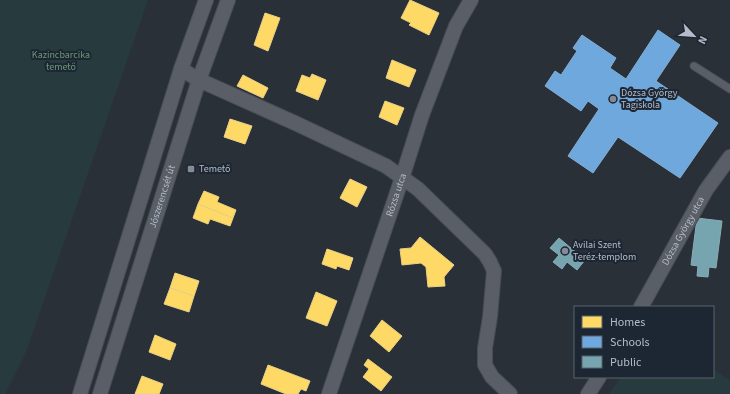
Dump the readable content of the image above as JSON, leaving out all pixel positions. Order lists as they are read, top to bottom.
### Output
{
  "streets": {
    "street": ["Rózsa utca", "Jószerencsét út", "Dózsa György utca"]
  },
  "parks": ["Kazincbarcika temető"],
  "places": {
    "other": ["Dózsa György Tagiskola", "Avilai Szent Teréz-templom"],
    "transit": ["Temető"]
  },
  "legend": ["Homes", "Schools", "Public"],
  "north": "bottom right"
}
